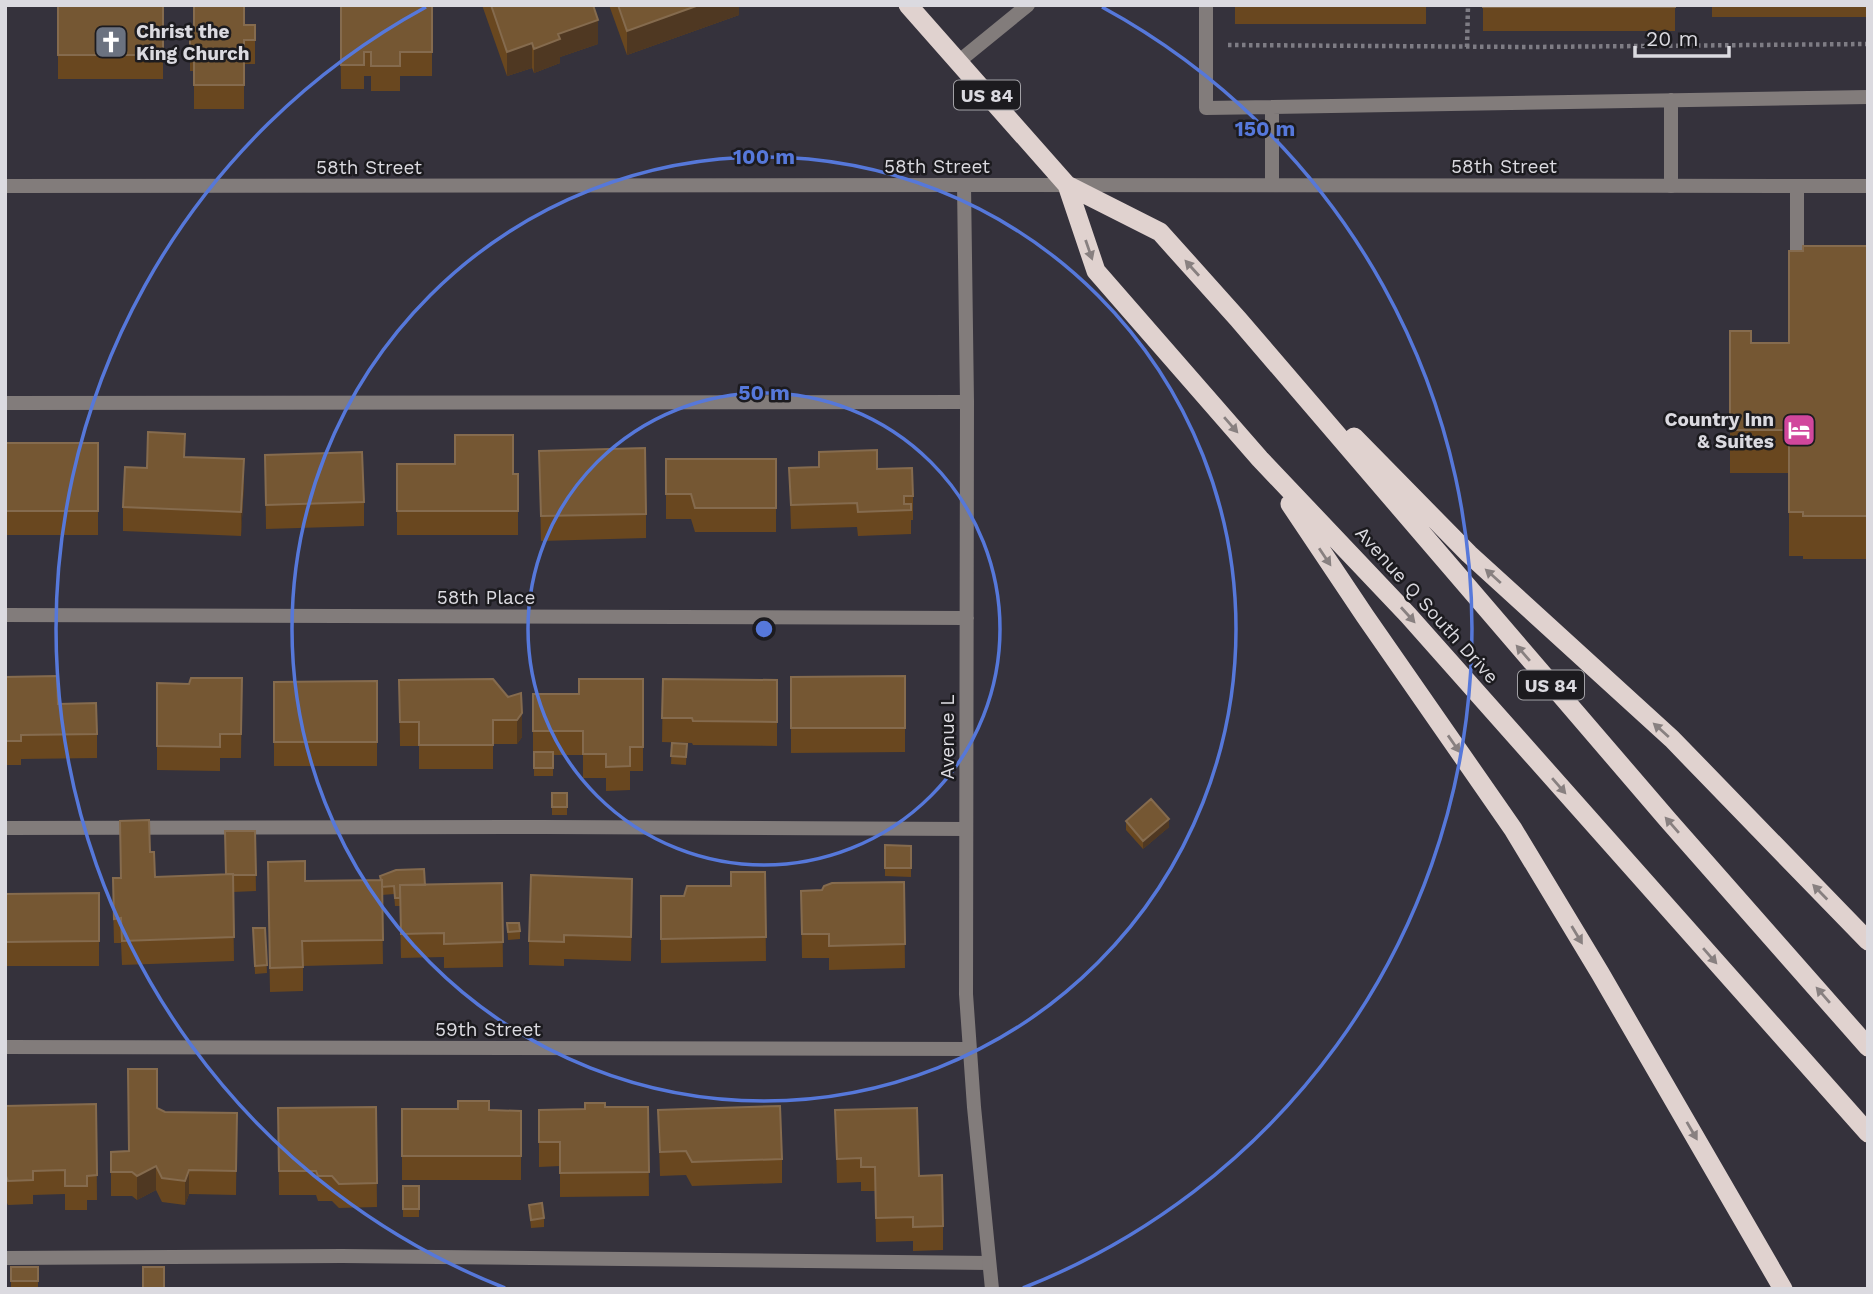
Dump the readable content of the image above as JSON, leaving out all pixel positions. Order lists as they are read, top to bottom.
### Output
{
  "streets": {
    "highway": ["US 84", "Avenue Q South Drive"],
    "street": [
      "58th Street",
      "58th Place",
      "Avenue L",
      "59th Street"
    ]
  },
  "crossings": [
    ["58th Street", "Avenue Q South Drive"],
    ["58th Street", "Avenue L"],
    ["58th Place", "Avenue L"],
    ["Avenue L", "59th Street"]
  ],
  "places": {
    "church": ["Christ the King Church"],
    "hotel": ["Country Inn & Suites"]
  },
  "scale_bar": "20 m",
  "rings": ["150 m", "100 m", "50 m"]
}
